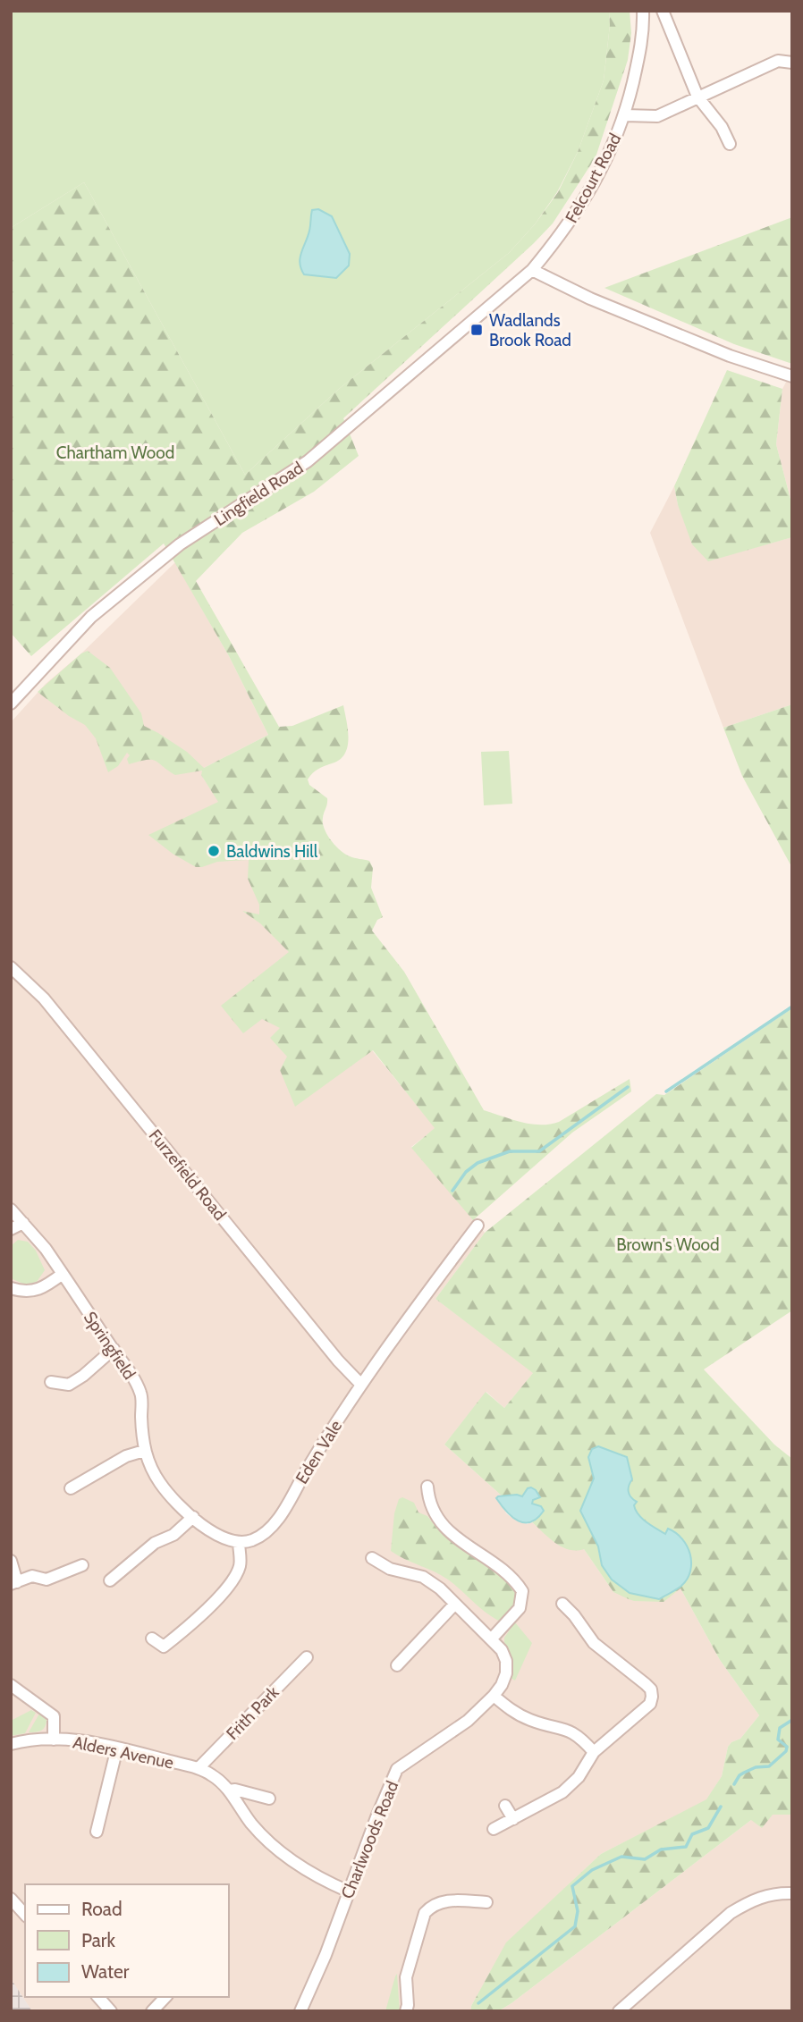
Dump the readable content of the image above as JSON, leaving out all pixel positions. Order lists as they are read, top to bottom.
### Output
{
  "streets": {
    "street": [
      "Felcourt Road",
      "Lingfield Road",
      "Furzefield Road",
      "Springfield",
      "Eden Vale",
      "Frith Park",
      "Alders Avenue",
      "Charlwoods Road"
    ]
  },
  "crossings": [
    ["Felcourt Road", "Lingfield Road"],
    ["Furzefield Road", "Eden Vale"],
    ["Springfield", "Eden Vale"],
    ["Frith Park", "Alders Avenue"],
    ["Alders Avenue", "Charlwoods Road"]
  ],
  "parks": ["Chartham Wood", "Brown's Wood"],
  "places": {
    "transit": ["Wadlands Brook Road"],
    "other": ["Baldwins Hill"]
  },
  "legend": ["Road", "Park", "Water"]
}
